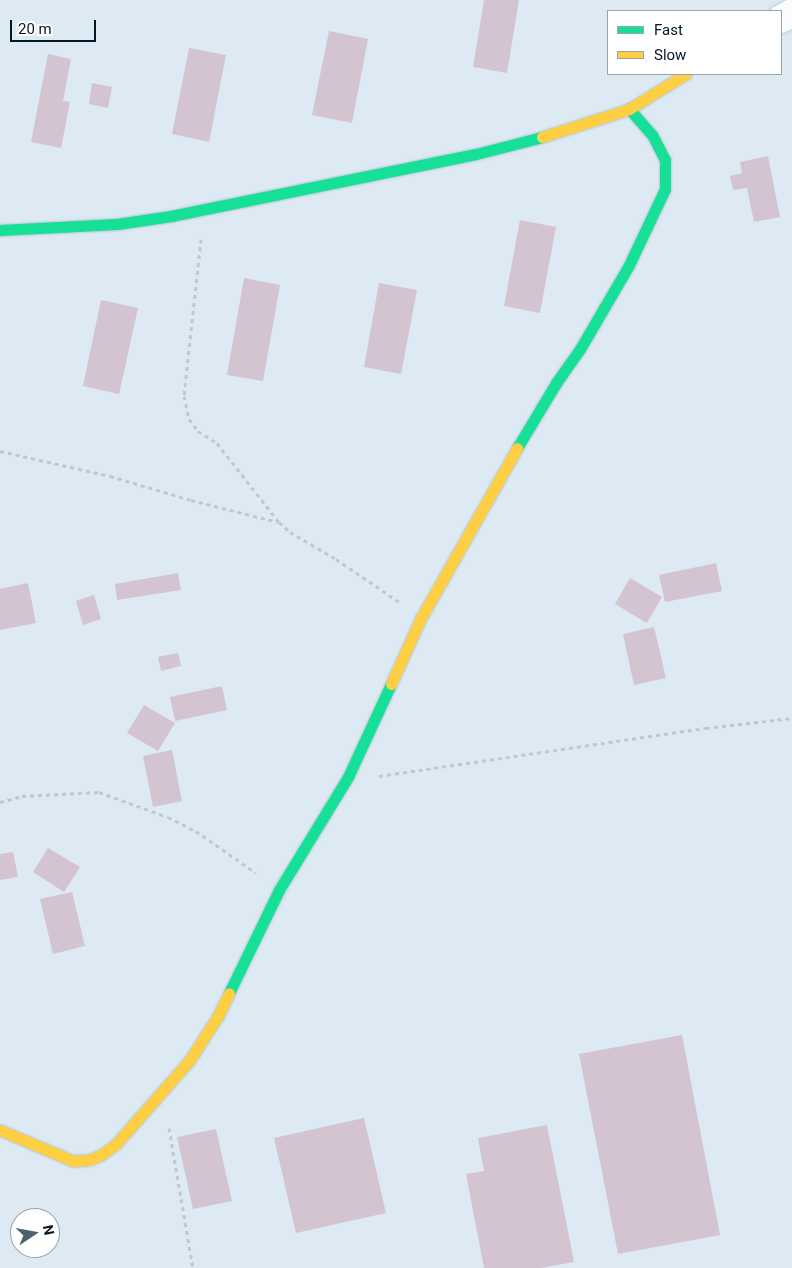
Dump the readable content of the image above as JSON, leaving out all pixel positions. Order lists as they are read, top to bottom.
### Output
{
  "legend": ["Fast", "Slow"],
  "scale_bar": "20 m",
  "north": "right"
}
